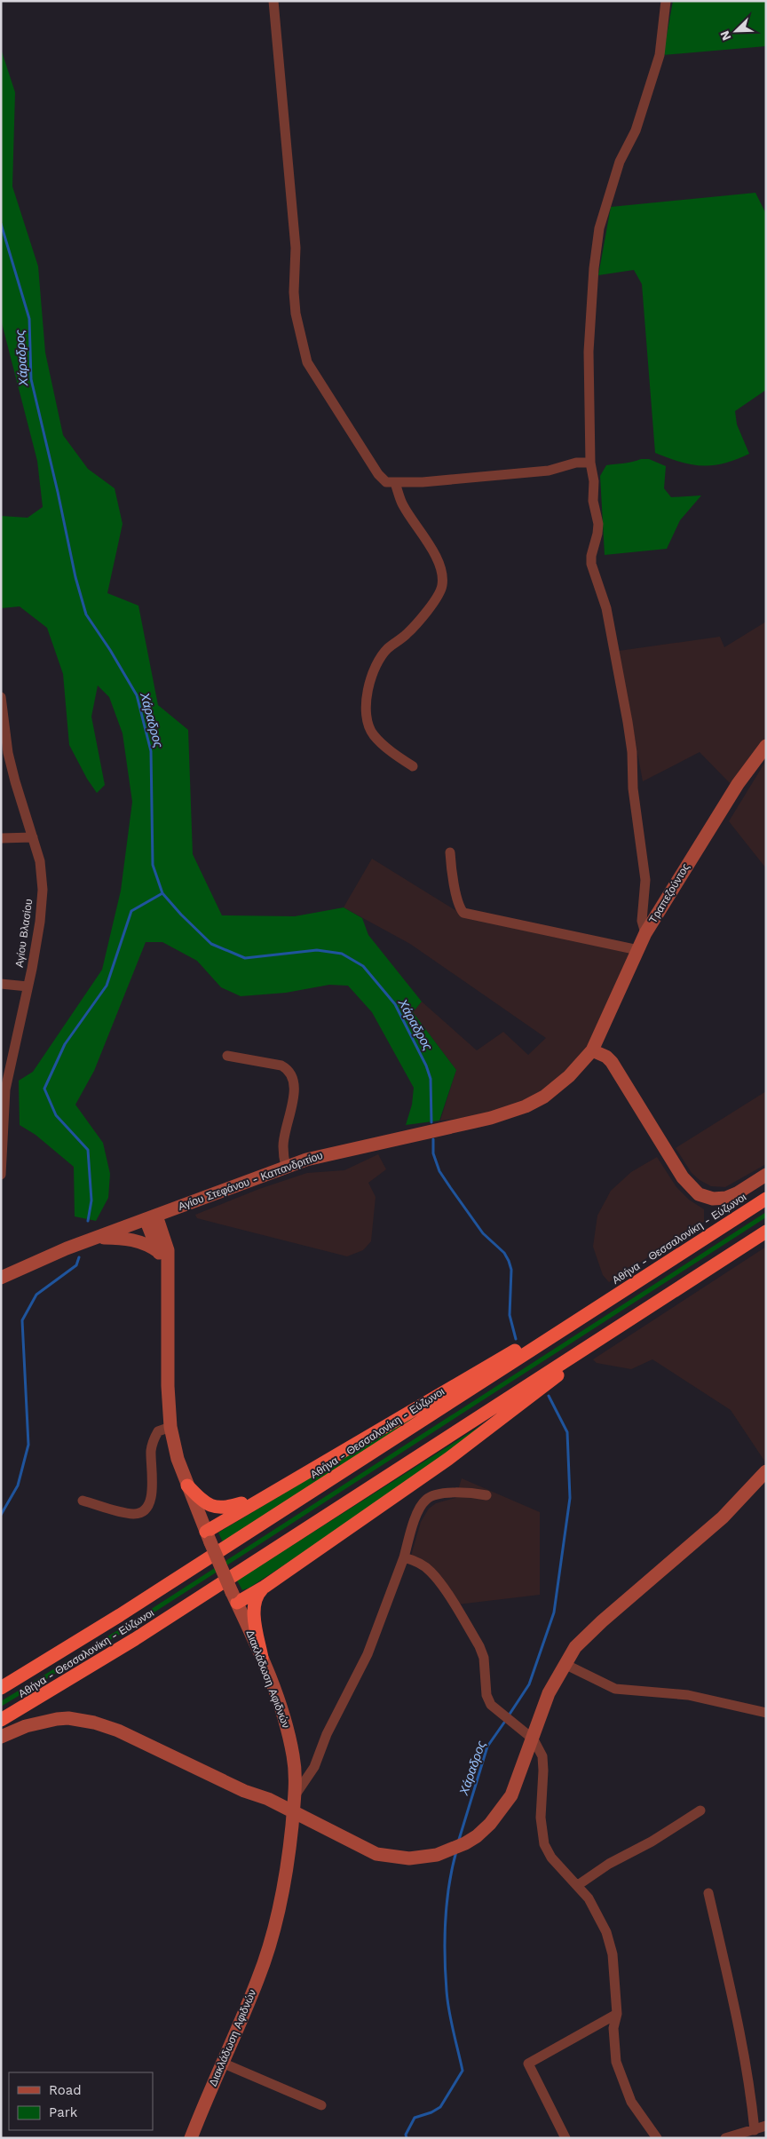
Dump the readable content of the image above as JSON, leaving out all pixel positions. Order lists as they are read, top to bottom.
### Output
{
  "streets": {
    "highway": ["Αθήνα - Θεσσαλονίκη - Εύζωνοι"],
    "main road": ["Τραπεζούντος", "Αγίου Στεφάνου - Καπανδριτίου", "Διακλάδωση Αφιδνών"],
    "street": ["Αγίου Βλασίου"]
  },
  "crossings": [
    ["Τραπεζούντος", "Αγίου Στεφάνου - Καπανδριτίου"],
    ["Αγίου Στεφάνου - Καπανδριτίου", "Διακλάδωση Αφιδνών"]
  ],
  "water": ["Χάραδρος"],
  "legend": ["Road", "Park"],
  "north": "bottom left"
}
